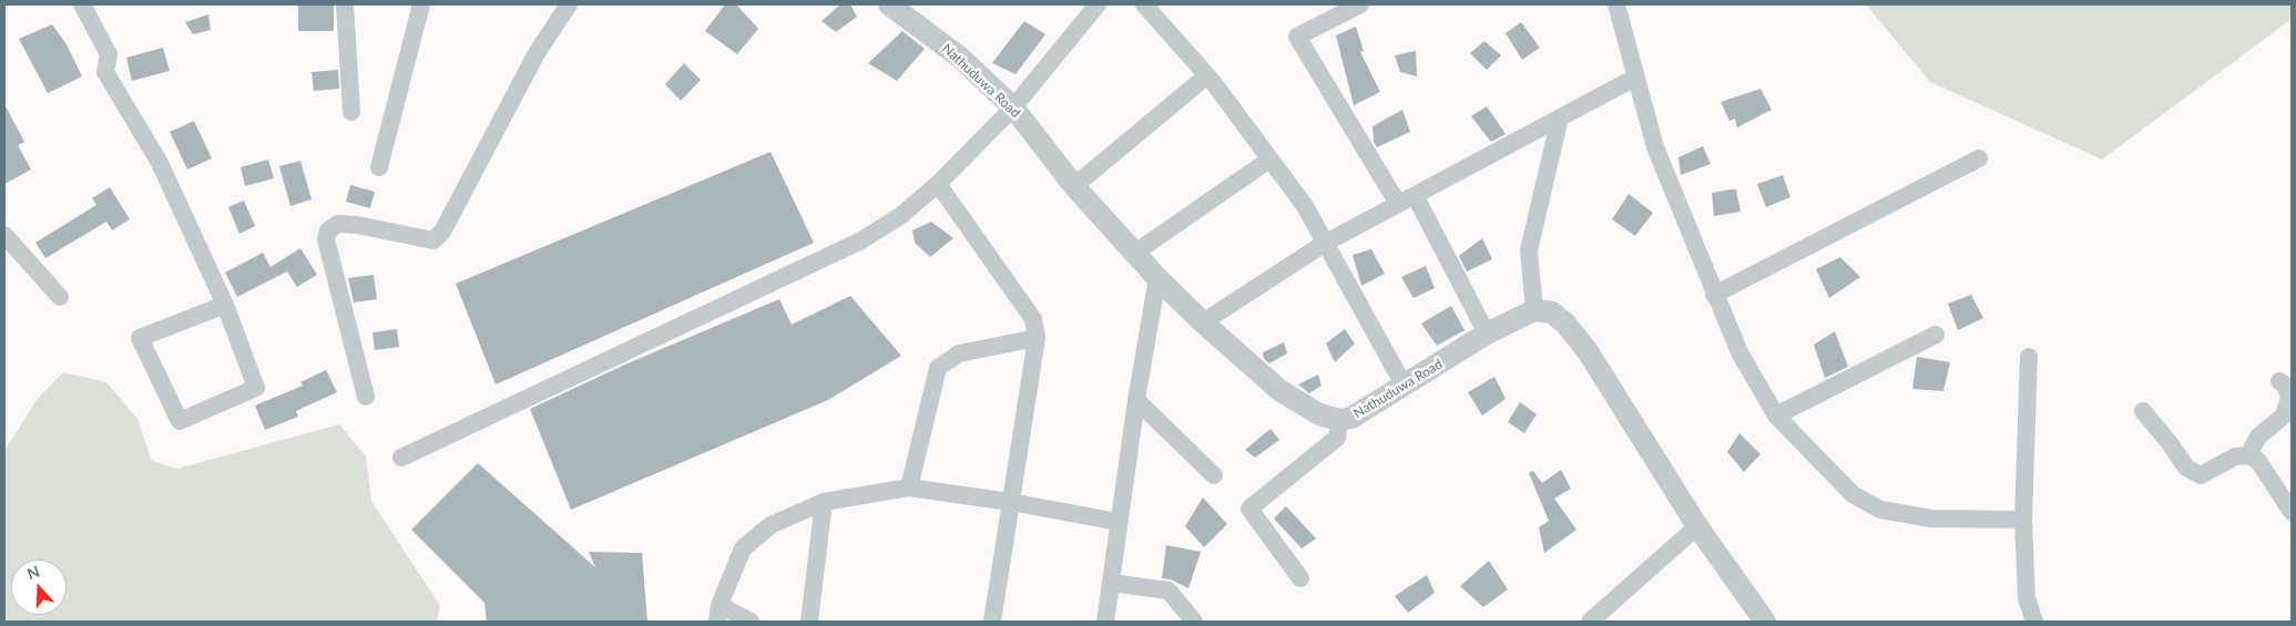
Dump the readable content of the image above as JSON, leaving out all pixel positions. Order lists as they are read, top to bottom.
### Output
{
  "streets": {
    "street": ["Nathuduwa Road"]
  },
  "north": "top"
}
